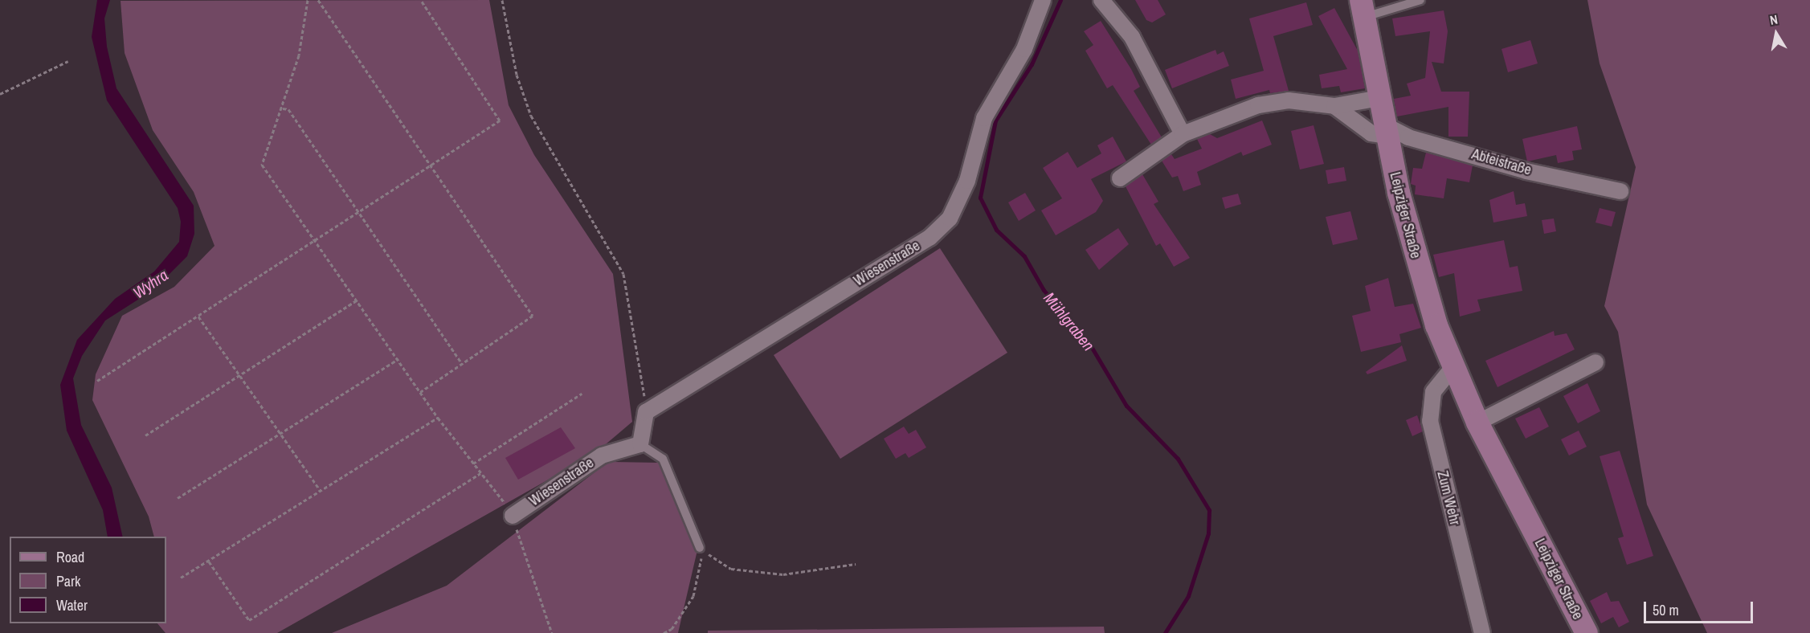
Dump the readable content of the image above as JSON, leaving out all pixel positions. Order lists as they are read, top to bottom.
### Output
{
  "streets": {
    "street": [
      "Abteistraße",
      "Leipziger Straße",
      "Wiesenstraße",
      "Zum Wehr"
    ]
  },
  "crossings": [
    ["Abteistraße", "Leipziger Straße"],
    ["Leipziger Straße", "Zum Wehr"]
  ],
  "water": ["Wyhra", "Mühlgraben"],
  "legend": ["Road", "Park", "Water"],
  "scale_bar": "50 m",
  "north": "top"
}
